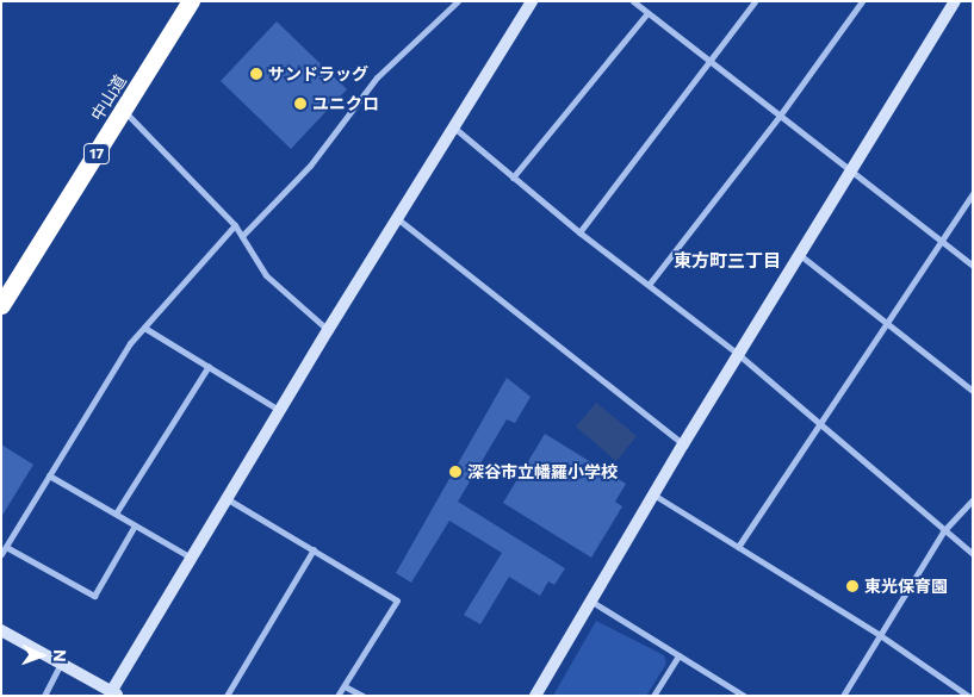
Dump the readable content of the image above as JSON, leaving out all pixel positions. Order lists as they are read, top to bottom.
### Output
{
  "streets": {
    "highway": ["中山道", "17"]
  },
  "districts": ["東方町三丁目"],
  "places": [
    "サンドラッグ",
    "ユニクロ",
    "深谷市立幡羅小学校",
    "東光保育園"
  ],
  "north": "right"
}
